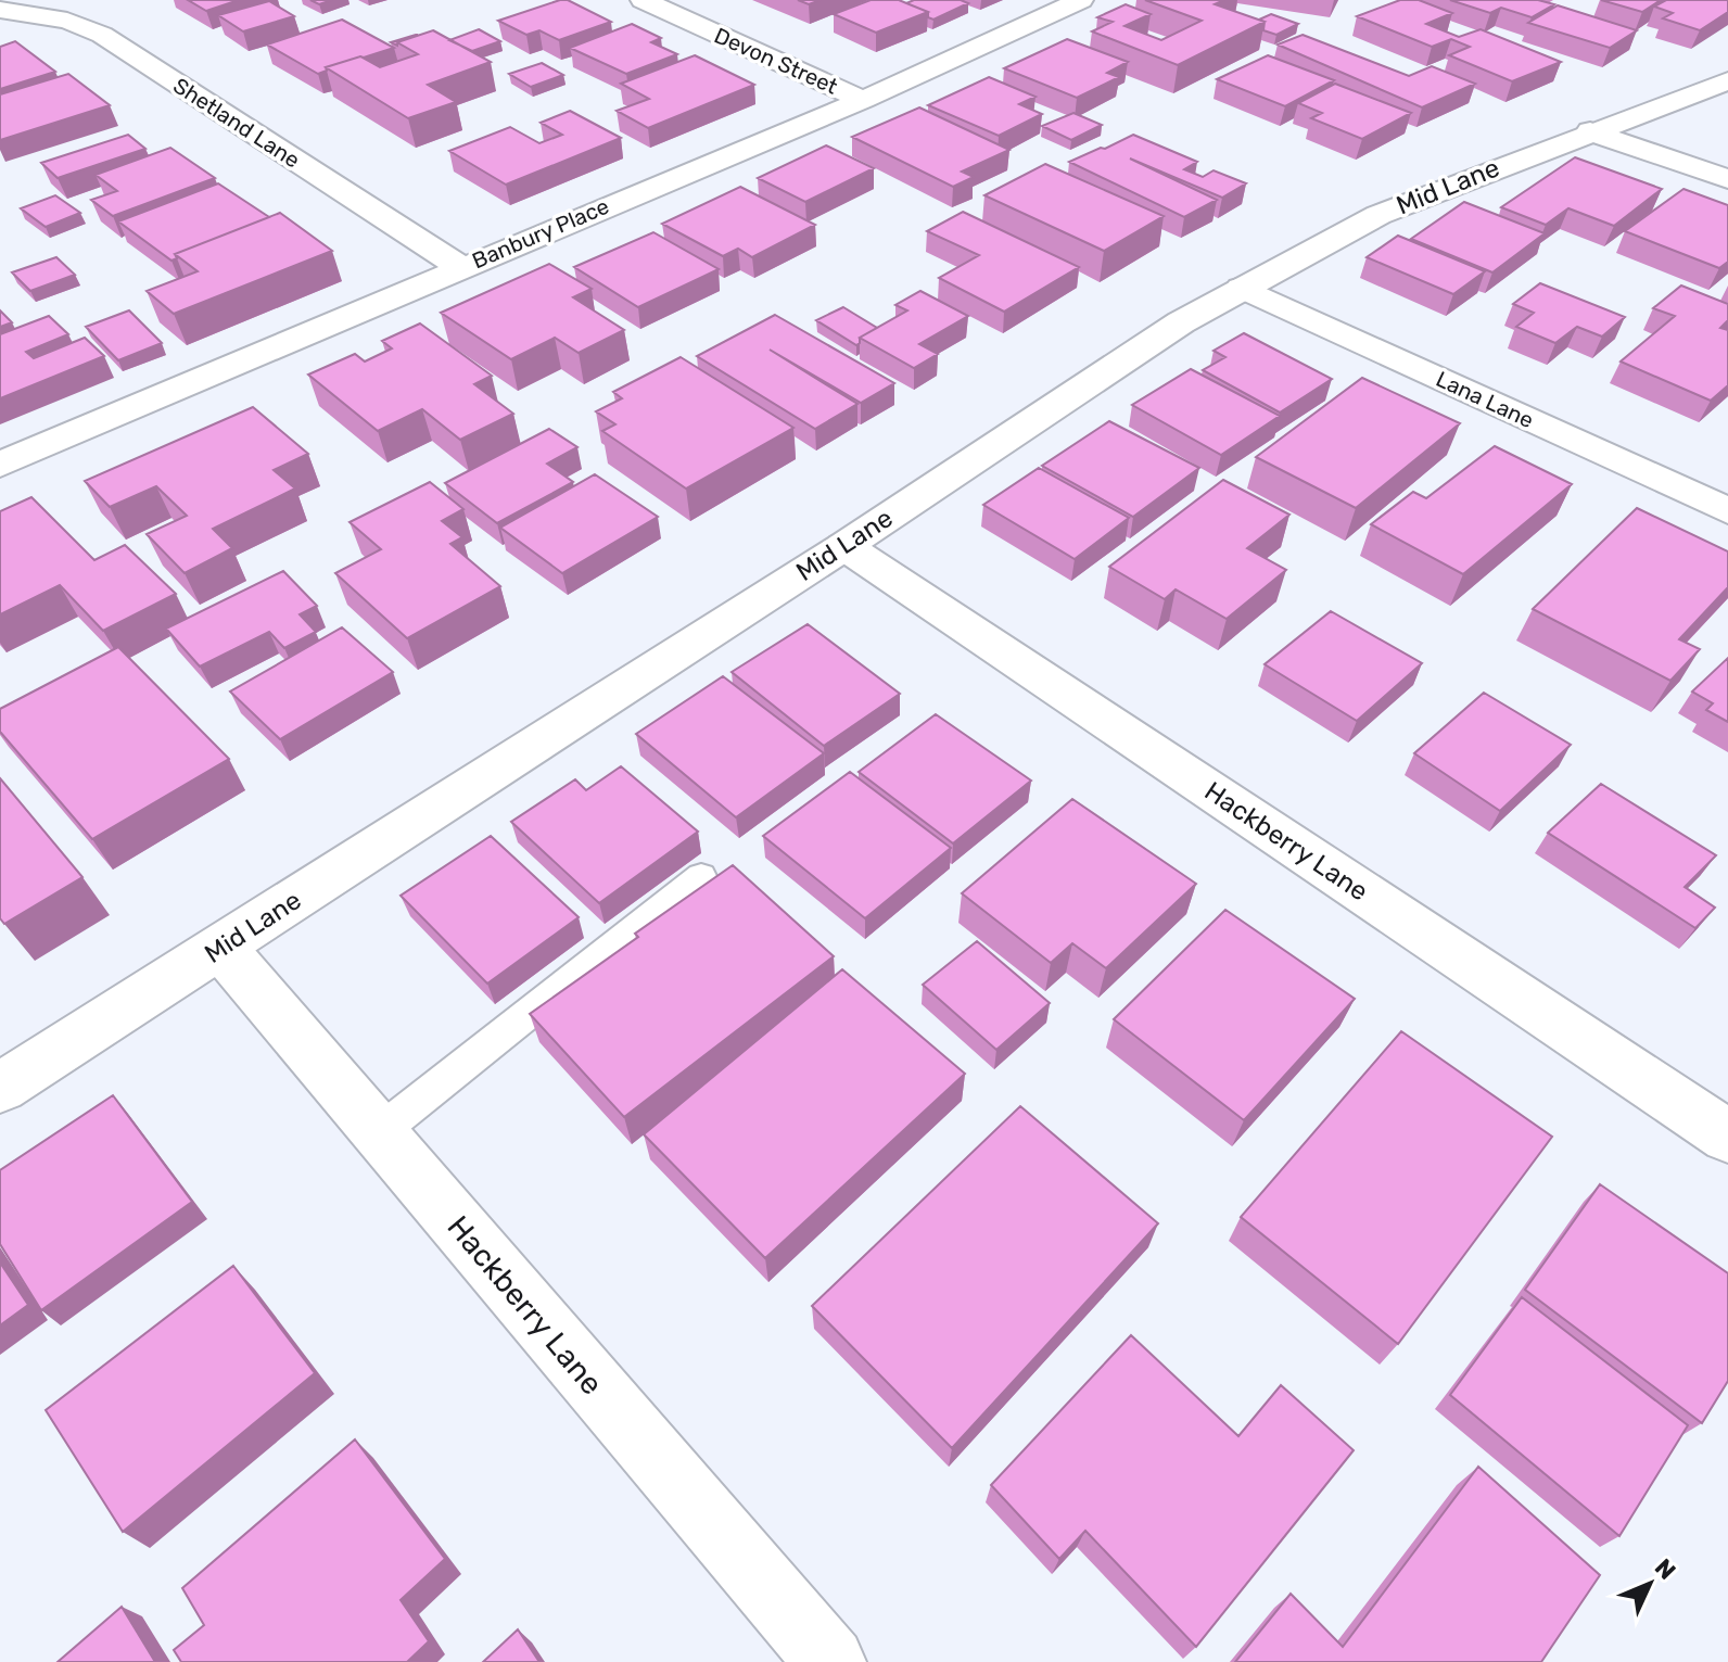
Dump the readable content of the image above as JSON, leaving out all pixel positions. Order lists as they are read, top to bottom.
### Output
{
  "streets": {
    "street": [
      "Devon Street",
      "Shetland Lane",
      "Mid Lane",
      "Banbury Place",
      "Lana Lane",
      "Hackberry Lane"
    ]
  },
  "crossings": [
    ["Devon Street", "Banbury Place"],
    ["Shetland Lane", "Banbury Place"],
    ["Mid Lane", "Lana Lane"],
    ["Mid Lane", "Hackberry Lane"]
  ],
  "north": "top right"
}
